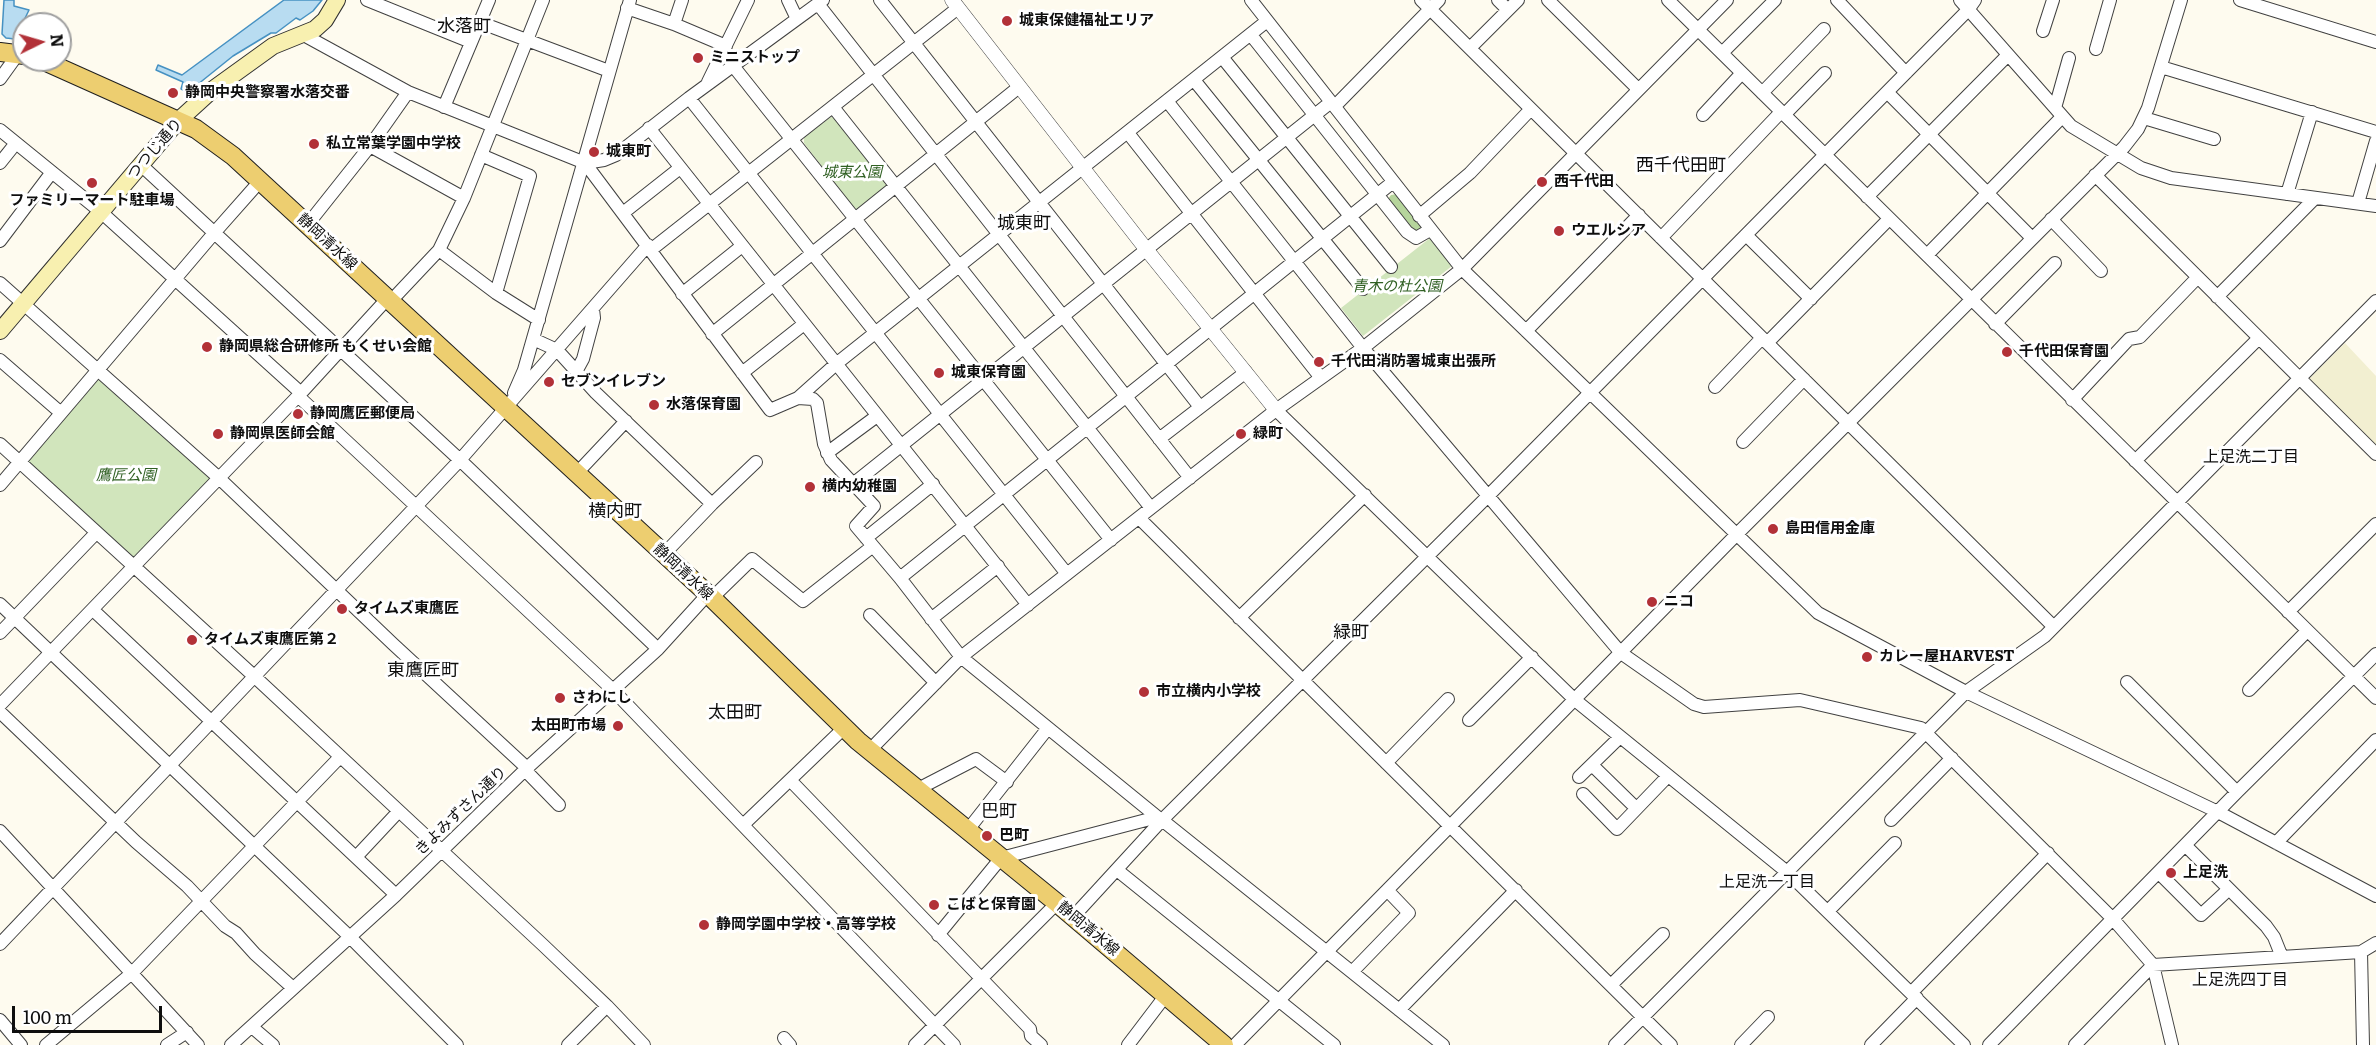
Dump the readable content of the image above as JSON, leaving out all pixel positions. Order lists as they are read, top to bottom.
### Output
{
  "streets": {
    "main road": ["つつじ通り", "静岡清水線"],
    "street": ["きよみずさん通り"]
  },
  "crossings": [
    ["つつじ通り", "静岡清水線"],
    ["静岡清水線", "きよみずさん通り"]
  ],
  "districts": [
    "水落町",
    "西千代田町",
    "城東町",
    "上足洗二丁目",
    "横内町",
    "緑町",
    "東鷹匠町",
    "太田町",
    "巴町",
    "上足洗一丁目",
    "上足洗四丁目"
  ],
  "parks": ["城東公園", "青木の杜公園", "鷹匠公園"],
  "places": [
    "城東保健福祉エリア",
    "ミニストップ",
    "静岡中央警察署水落交番",
    "私立常葉学園中学校",
    "城東町",
    "西千代田",
    "ファミリーマート駐車場",
    "ウエルシア",
    "静岡県総合研修所 もくせい会館",
    "千代田保育園",
    "千代田消防署城東出張所",
    "城東保育園",
    "セブンイレブン",
    "水落保育園",
    "静岡鷹匠郵便局",
    "静岡県医師会館",
    "緑町",
    "横内幼稚園",
    "島田信用金庫",
    "ニコ",
    "タイムズ東鷹匠",
    "タイムズ東鷹匠第２",
    "カレー屋HARVEST",
    "市立横内小学校",
    "さわにし",
    "太田町市場",
    "巴町",
    "上足洗",
    "こばと保育園",
    "静岡学園中学校・高等学校"
  ],
  "scale_bar": "100 m",
  "north": "right"
}
